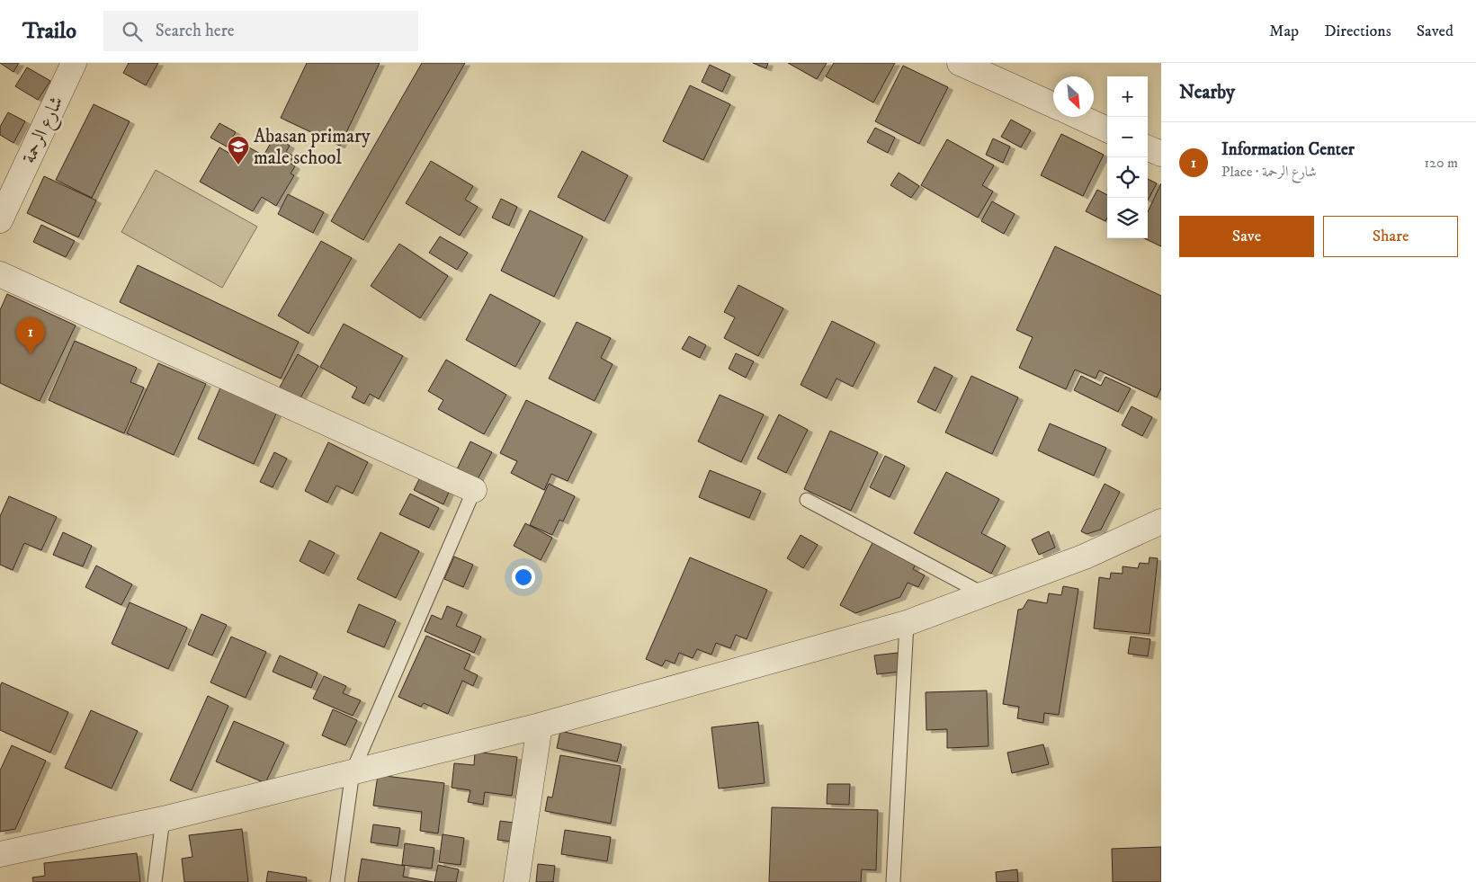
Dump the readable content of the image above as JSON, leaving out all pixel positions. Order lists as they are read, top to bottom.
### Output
{
  "streets": {
    "street": ["شارع الرحمة"]
  },
  "places": {
    "school or university": ["Abasan primary male school"]
  },
  "north": "bottom right",
  "page": {
    "header": "Trailo",
    "search": "Search here",
    "nav": ["Map", "Directions", "Saved"],
    "heading": "Nearby",
    "map_buttons": ["+", "−"],
    "list": [
      {
        "mark": "1",
        "name": "Information Center",
        "note": "Place · شارع الرحمة",
        "value": "120 m"
      }
    ],
    "buttons": ["Save", "Share"],
    "pins": "1"
  }
}
